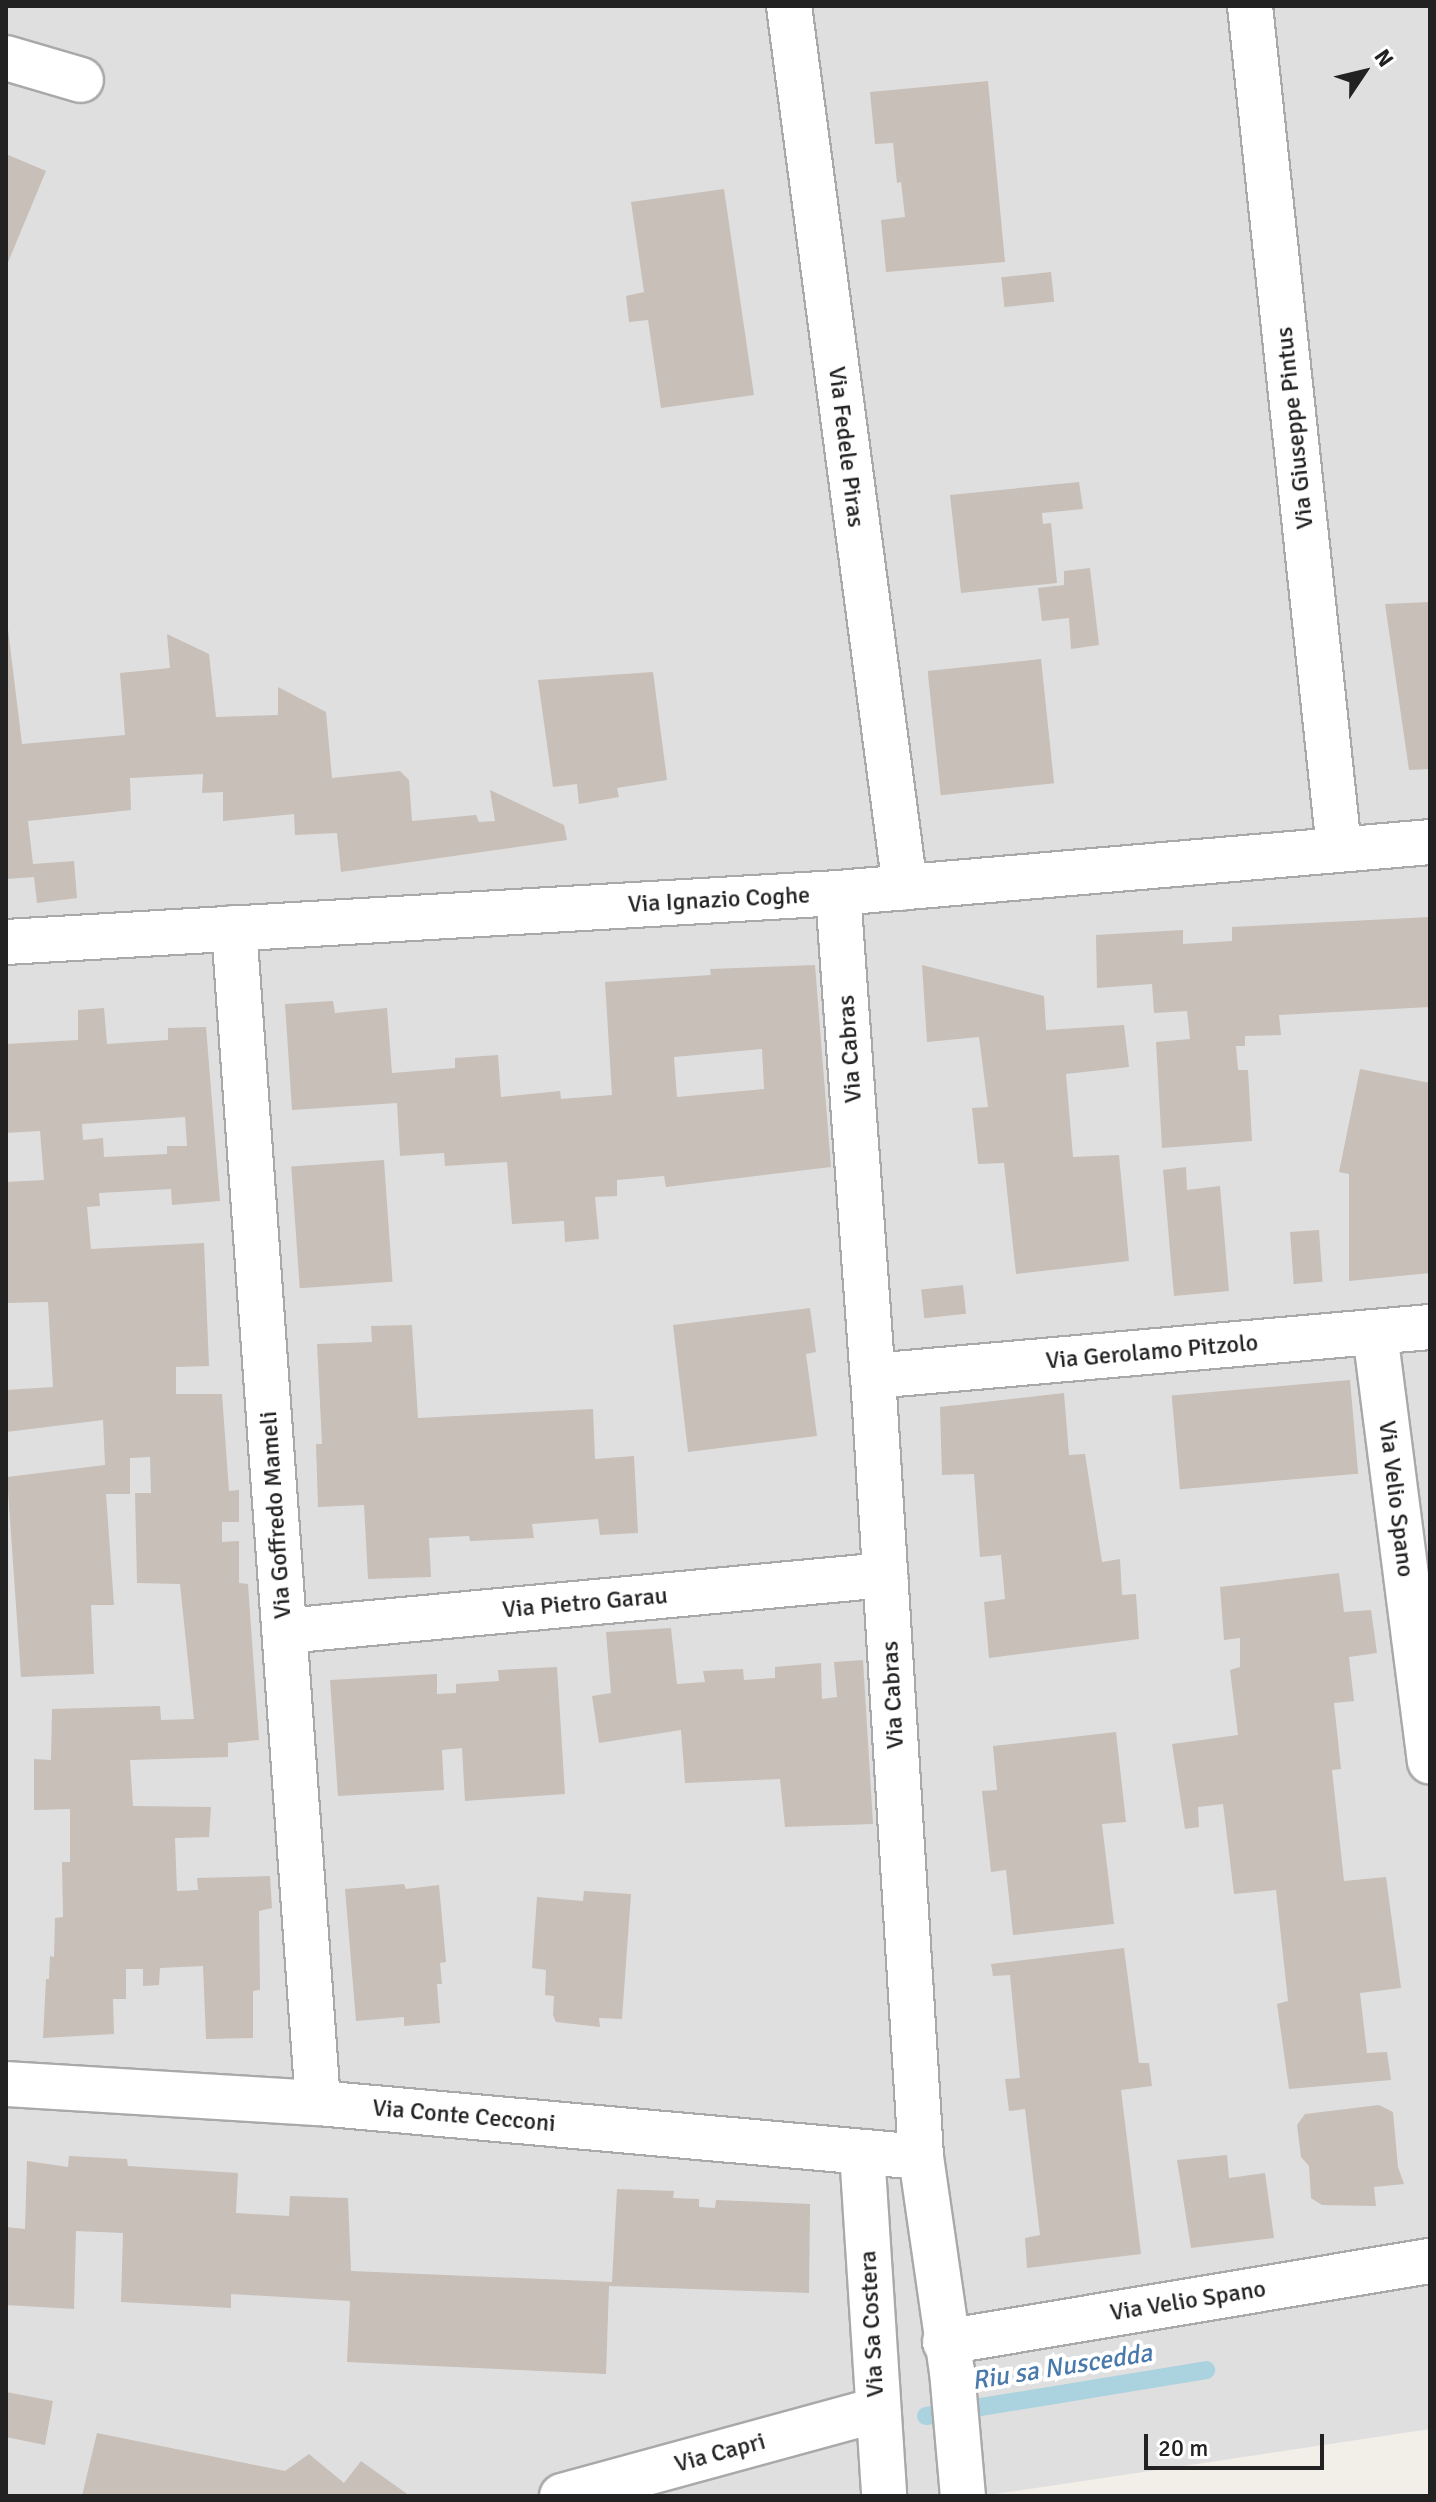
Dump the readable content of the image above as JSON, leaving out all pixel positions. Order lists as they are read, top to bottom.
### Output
{
  "streets": {
    "street": [
      "Via Giuseppe Pintus",
      "Via Fedele Piras",
      "Via Ignazio Coghe",
      "Via Cabras",
      "Via Gerolamo Pitzolo",
      "Via Velio Spano",
      "Via Goffredo Mameli",
      "Via Pietro Garau",
      "Via Conte Cecconi",
      "Via Sa Costera",
      "Via Capri"
    ]
  },
  "crossings": [
    ["Via Giuseppe Pintus", "Via Ignazio Coghe"],
    ["Via Fedele Piras", "Via Ignazio Coghe"],
    ["Via Ignazio Coghe", "Via Cabras"],
    ["Via Ignazio Coghe", "Via Goffredo Mameli"],
    ["Via Cabras", "Via Gerolamo Pitzolo"],
    ["Via Cabras", "Via Velio Spano"],
    ["Via Cabras", "Via Pietro Garau"],
    ["Via Cabras", "Via Conte Cecconi"],
    ["Via Gerolamo Pitzolo", "Via Velio Spano"],
    ["Via Goffredo Mameli", "Via Pietro Garau"],
    ["Via Goffredo Mameli", "Via Conte Cecconi"],
    ["Via Conte Cecconi", "Via Sa Costera"],
    ["Via Sa Costera", "Via Capri"]
  ],
  "water": ["Riu sa Nuscedda"],
  "scale_bar": "20 m",
  "north": "top right"
}
